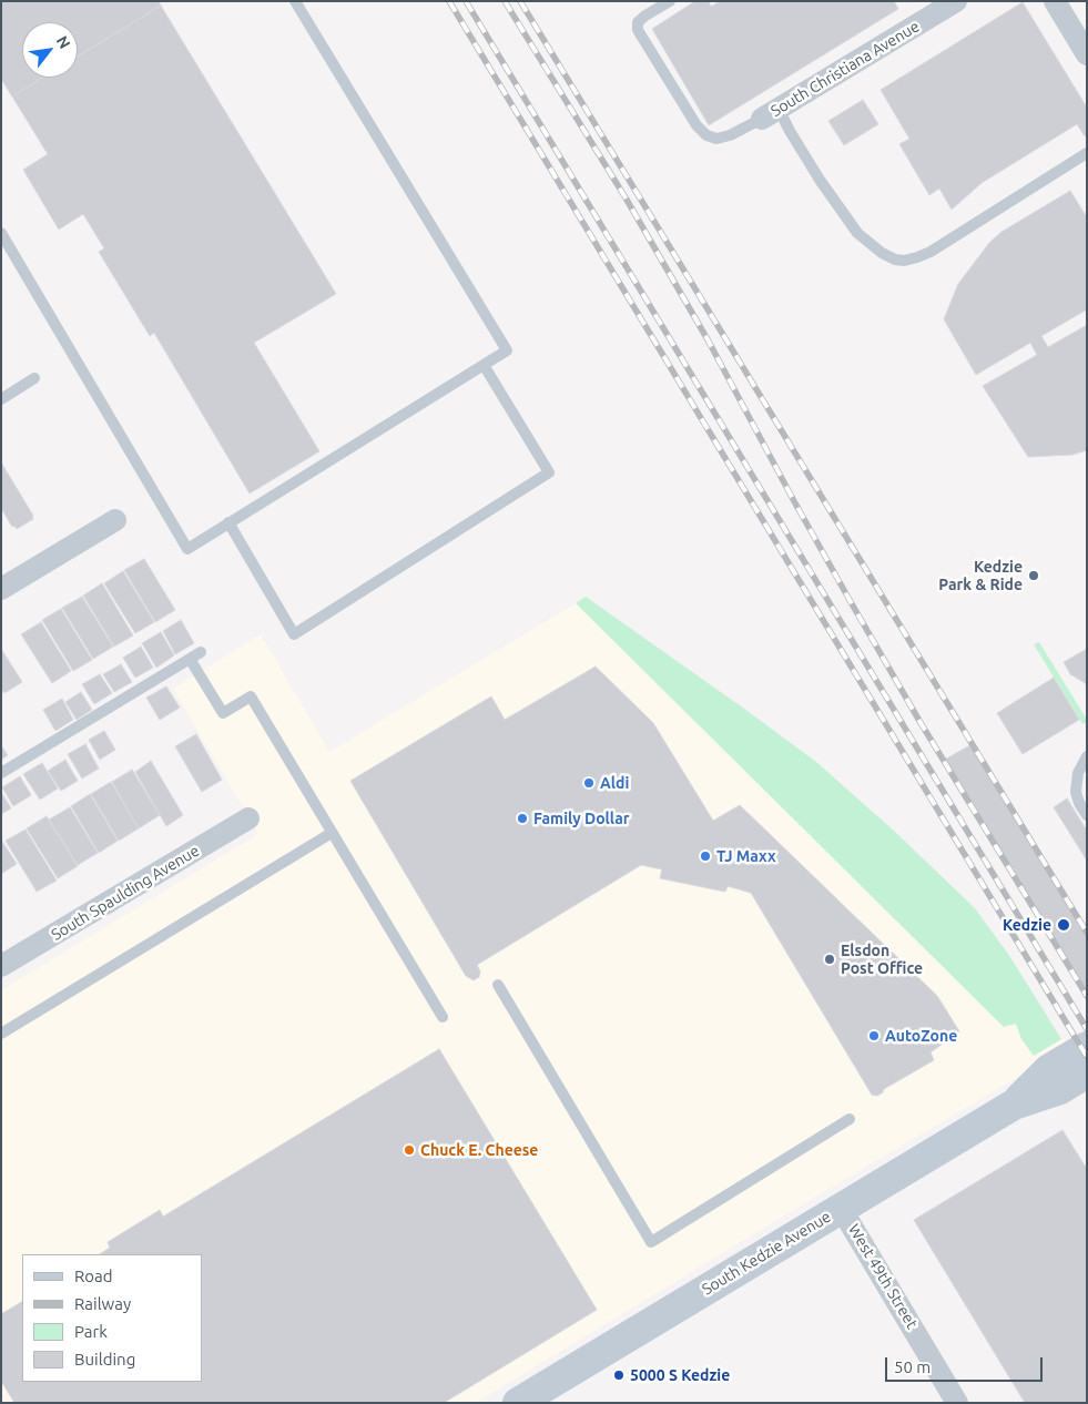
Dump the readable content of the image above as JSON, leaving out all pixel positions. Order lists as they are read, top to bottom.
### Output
{
  "streets": {
    "main road": ["South Kedzie Avenue"],
    "street": ["South Christiana Avenue", "South Spaulding Avenue", "West 49th Street"]
  },
  "crossings": [
    ["South Kedzie Avenue", "West 49th Street"]
  ],
  "places": [
    "Kedzie Park & Ride",
    "Aldi",
    "Family Dollar",
    "TJ Maxx",
    "Kedzie",
    "Elsdon Post Office",
    "AutoZone",
    "Chuck E. Cheese",
    "5000 S Kedzie"
  ],
  "legend": [
    "Road",
    "Railway",
    "Park",
    "Building"
  ],
  "scale_bar": "50 m",
  "north": "top right"
}
